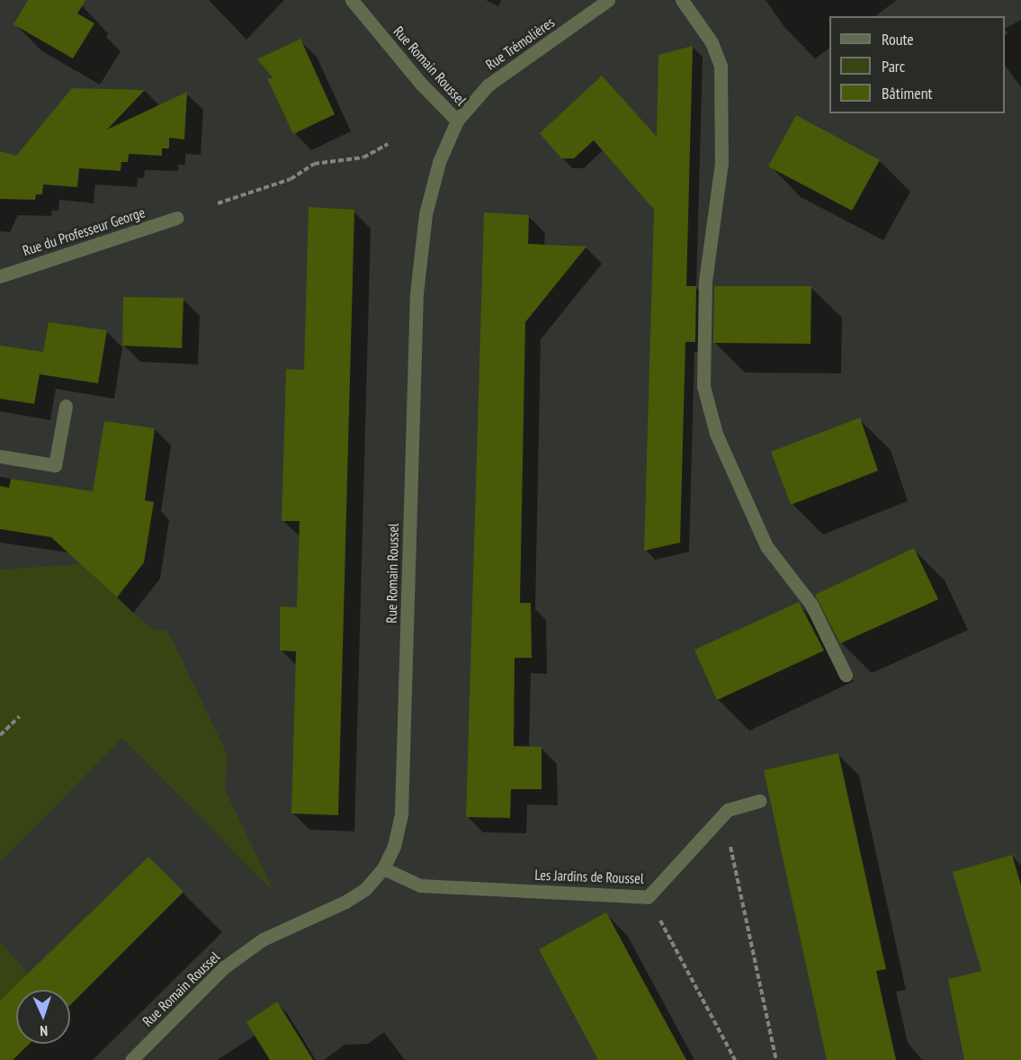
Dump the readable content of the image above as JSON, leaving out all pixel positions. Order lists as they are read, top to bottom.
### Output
{
  "streets": {
    "street": [
      "Rue Trémolières",
      "Rue Romain Roussel",
      "Rue du Professeur George",
      "Les Jardins de Roussel"
    ]
  },
  "crossings": [
    ["Rue Trémolières", "Rue Romain Roussel"],
    ["Rue Romain Roussel", "Les Jardins de Roussel"]
  ],
  "legend": ["Route", "Parc", "Bâtiment"],
  "north": "bottom"
}
